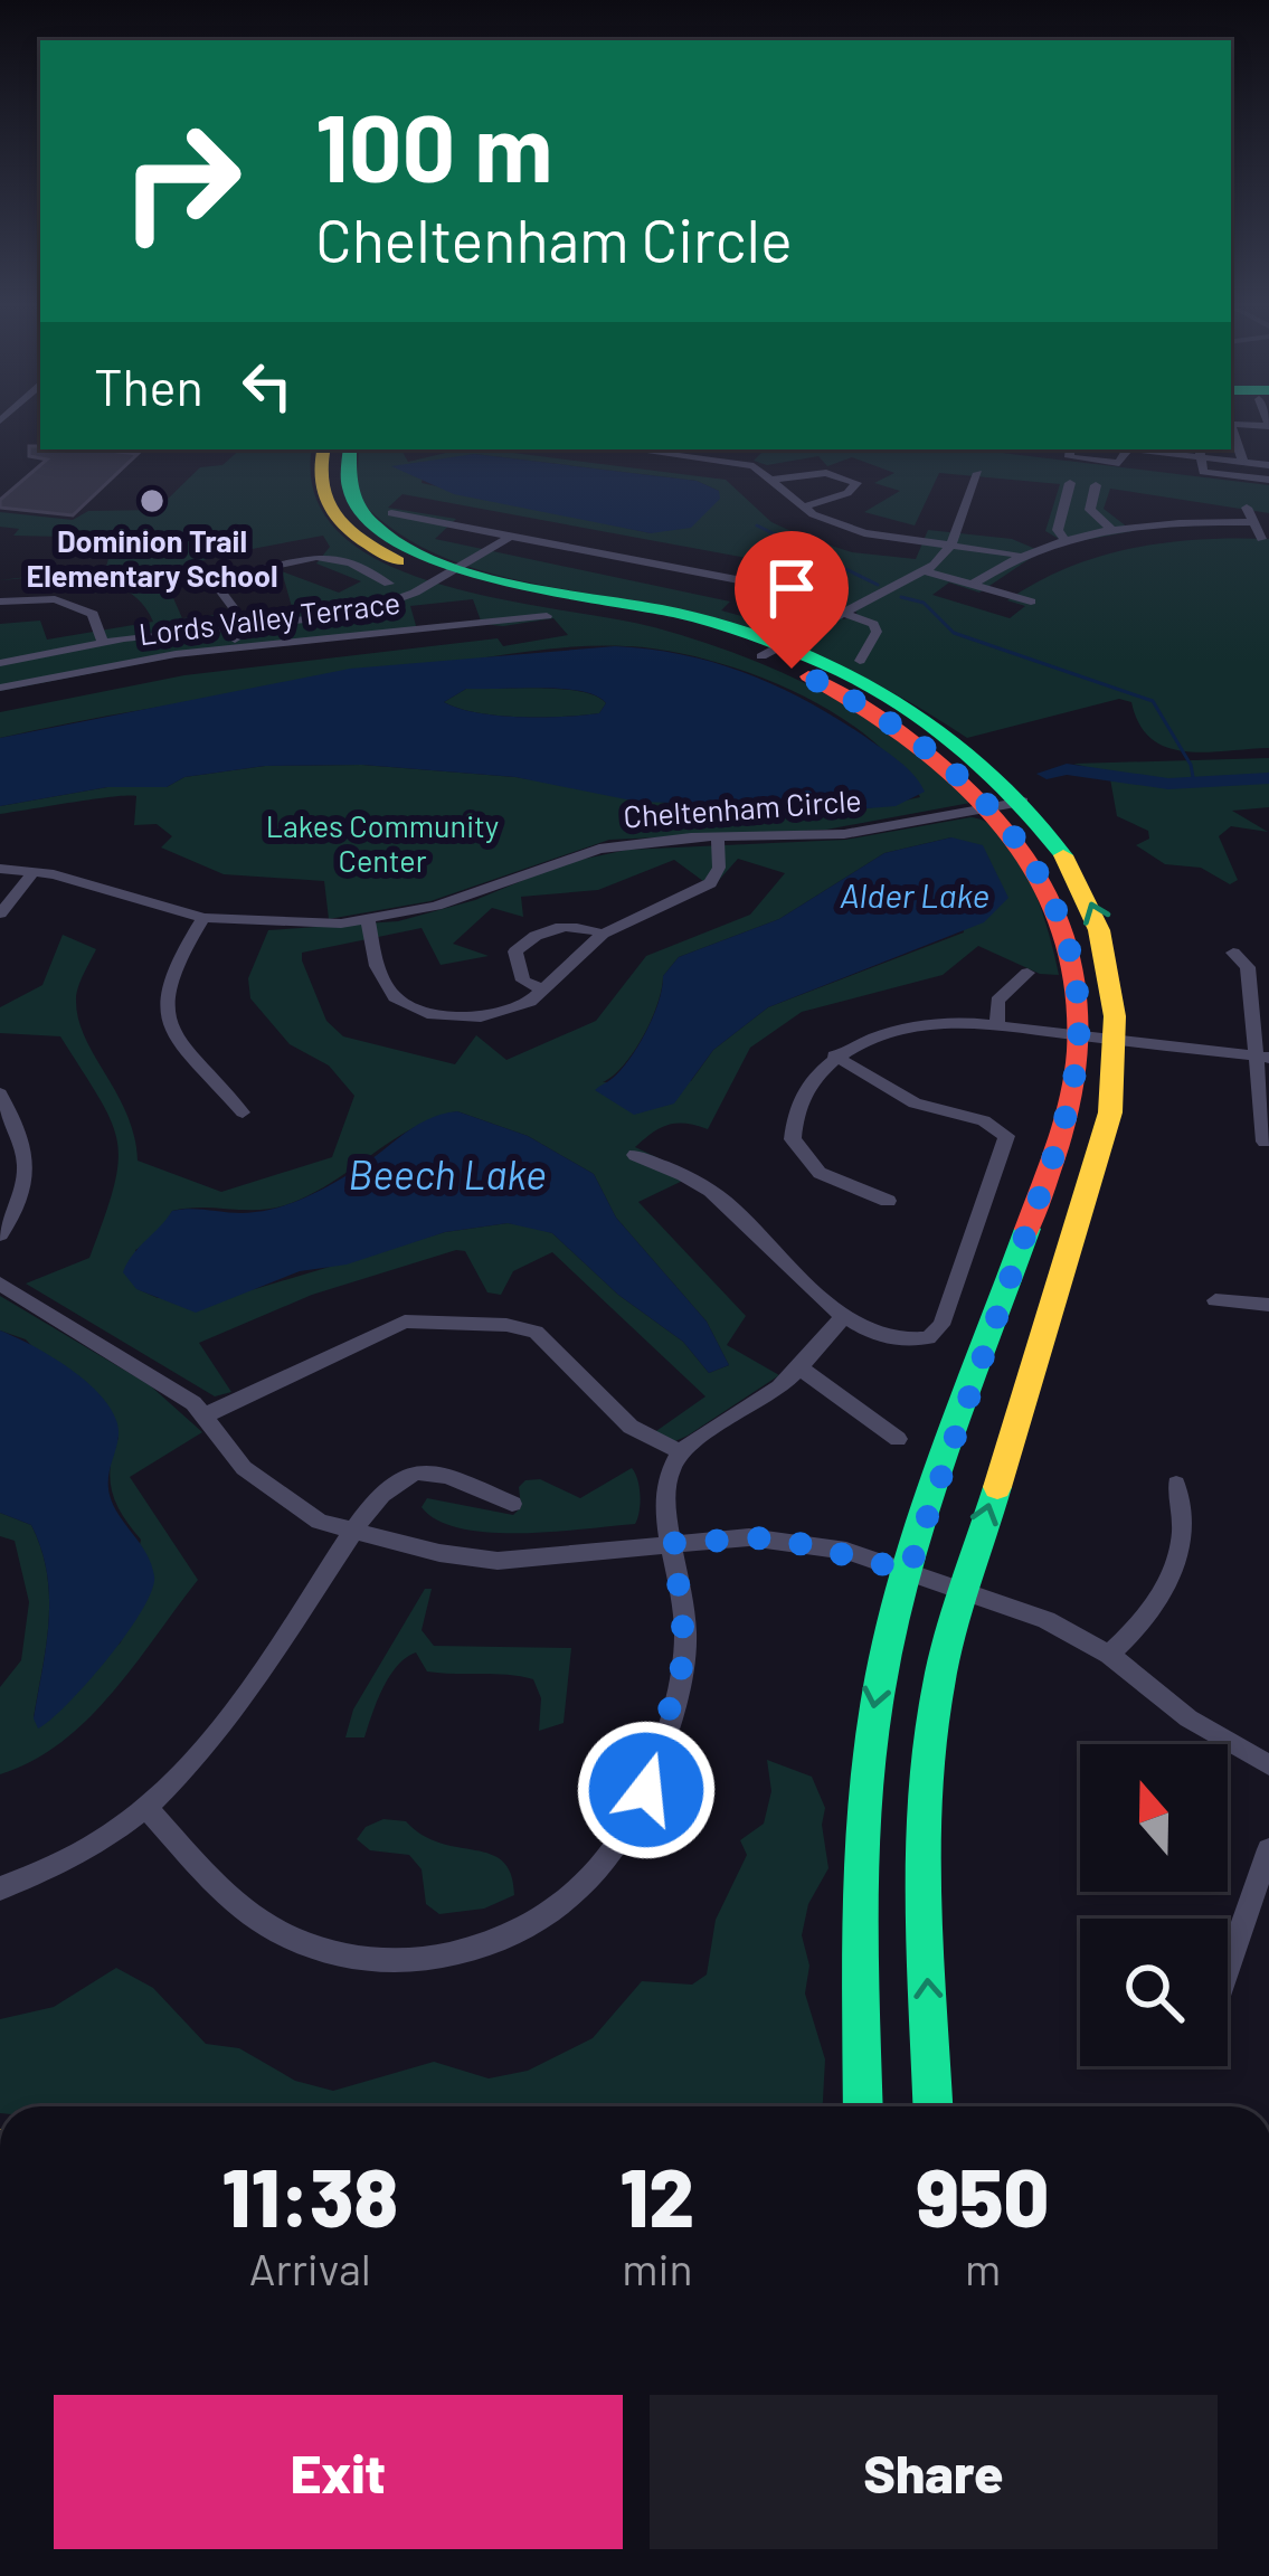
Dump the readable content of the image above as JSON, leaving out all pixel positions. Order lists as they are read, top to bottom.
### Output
{
  "streets": {
    "street": ["Lords Valley Terrace", "Cheltenham Circle"]
  },
  "water": ["Alder Lake", "Beech Lake"],
  "parks": ["Lakes Community Center"],
  "places": ["Dominion Trail Elementary School"],
  "north": "top",
  "page": {
    "turn": ["100 m", "Cheltenham Circle"],
    "then": "Then",
    "eta": [
      "11:38",
      "Arrival",
      "12",
      "min",
      "950",
      "m"
    ],
    "buttons": ["Exit", "Share"]
  }
}
